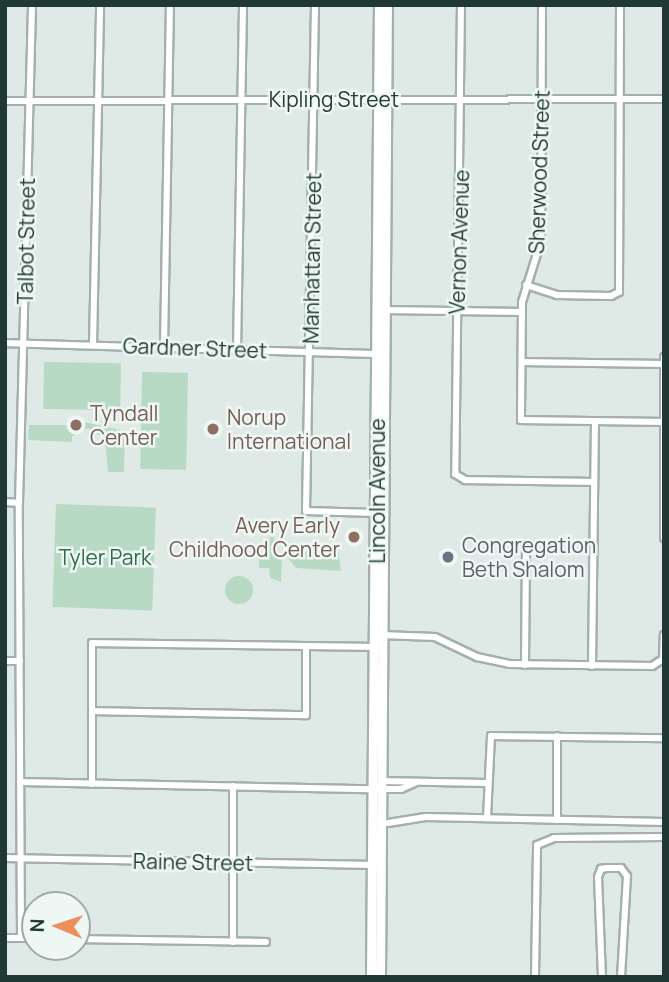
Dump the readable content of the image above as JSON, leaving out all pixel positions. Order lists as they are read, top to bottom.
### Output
{
  "streets": {
    "street": [
      "Kipling Street",
      "Sherwood Street",
      "Talbot Street",
      "Vernon Avenue",
      "Manhattan Street",
      "Gardner Street",
      "Lincoln Avenue",
      "Raine Street"
    ]
  },
  "crossings": [
    ["Kipling Street", "Sherwood Street"],
    ["Kipling Street", "Talbot Street"],
    ["Kipling Street", "Vernon Avenue"],
    ["Kipling Street", "Manhattan Street"],
    ["Kipling Street", "Lincoln Avenue"],
    ["Talbot Street", "Gardner Street"],
    ["Talbot Street", "Raine Street"],
    ["Manhattan Street", "Gardner Street"],
    ["Manhattan Street", "Lincoln Avenue"],
    ["Gardner Street", "Lincoln Avenue"],
    ["Lincoln Avenue", "Raine Street"]
  ],
  "parks": ["Tyler Park"],
  "places": [
    "Tyndall Center",
    "Norup International",
    "Avery Early Childhood Center",
    "Congregation Beth Shalom"
  ],
  "north": "left"
}
